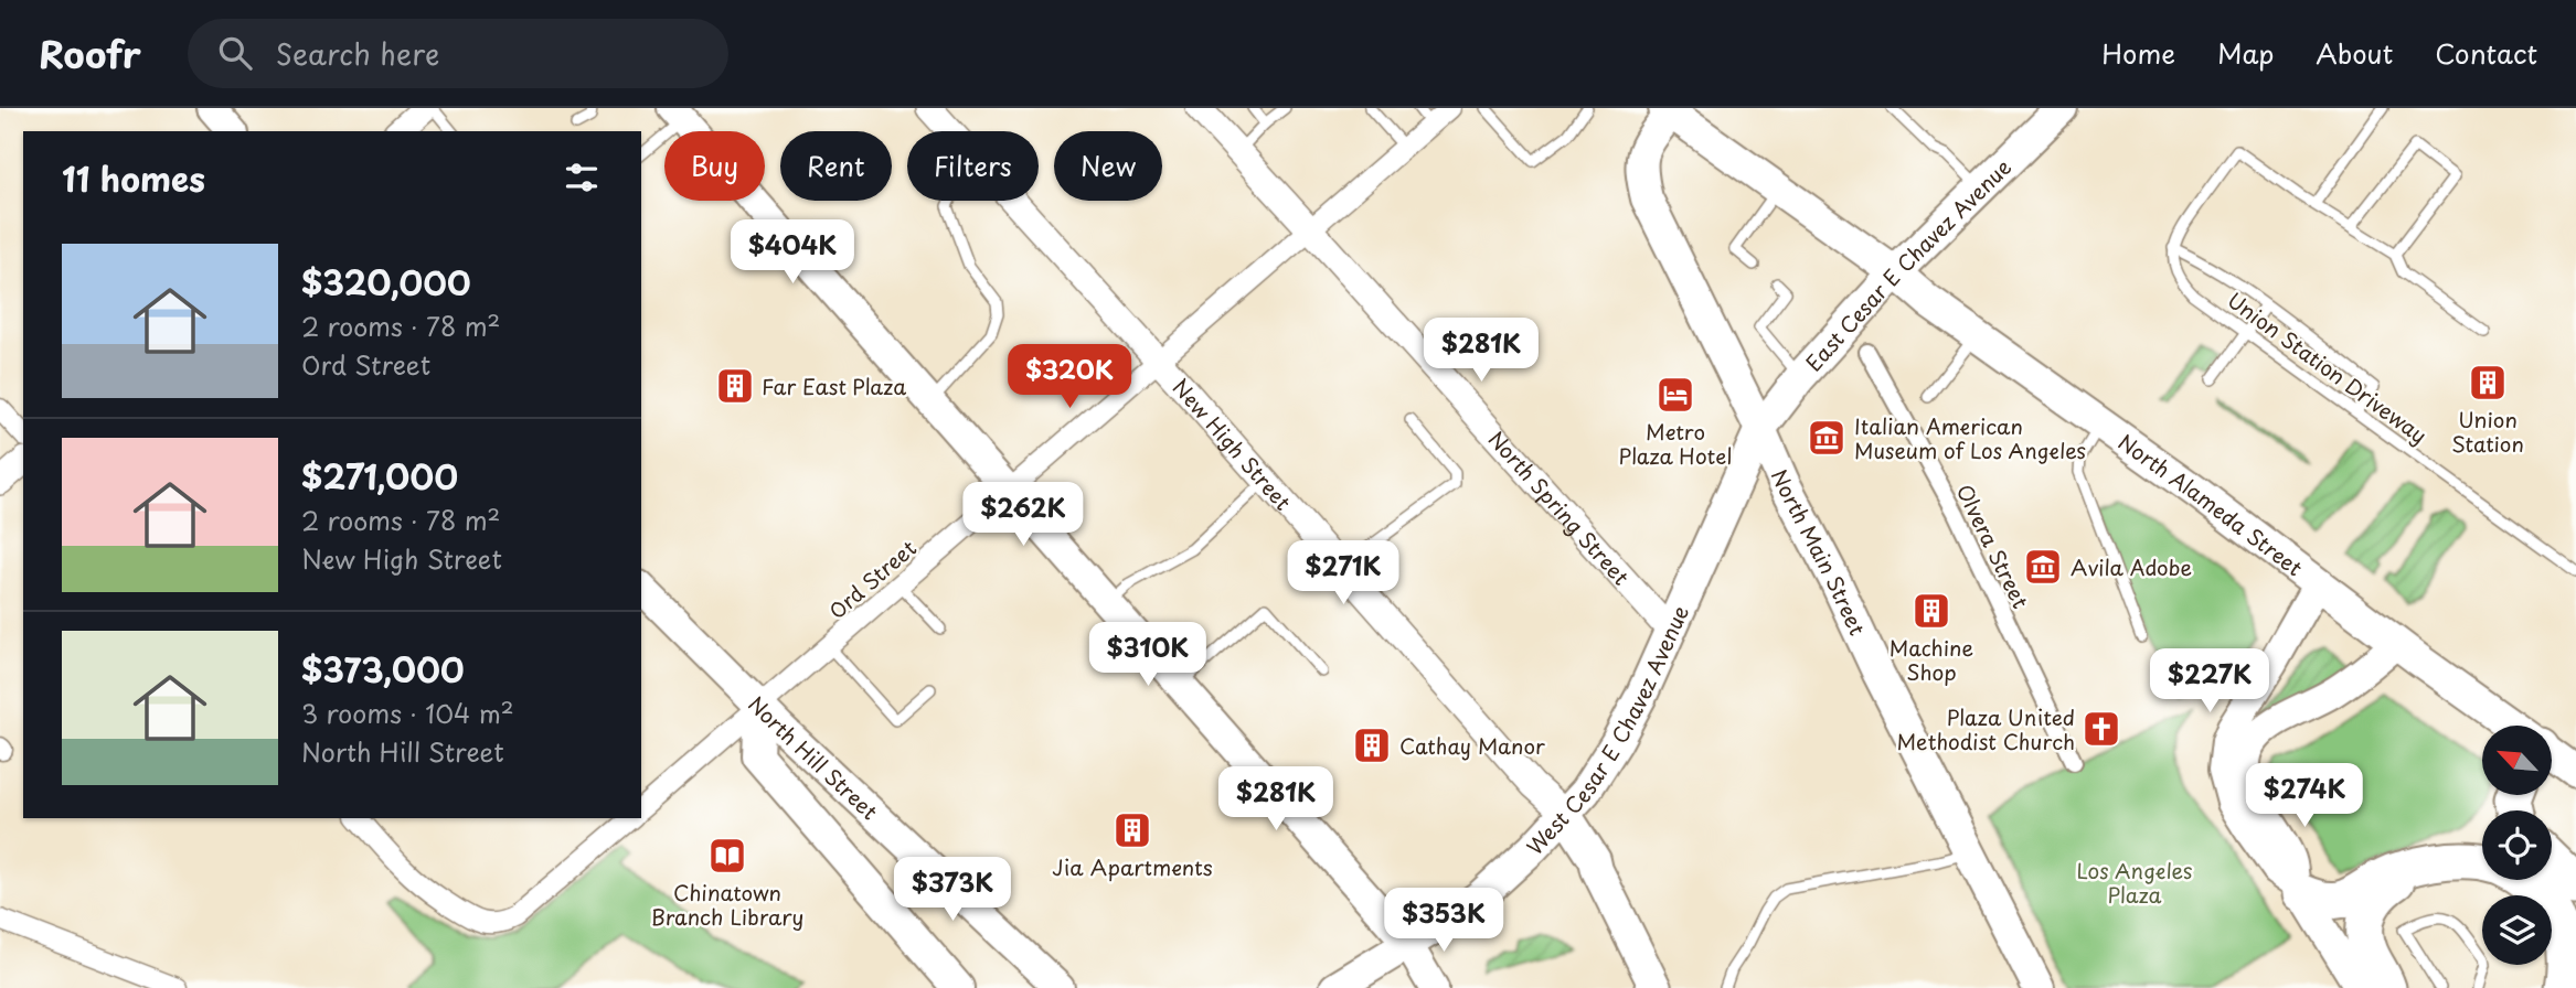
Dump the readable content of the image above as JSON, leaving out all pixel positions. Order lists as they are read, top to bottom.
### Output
{
  "streets": {
    "main road": [
      "East Cesar E Chavez Avenue",
      "North Alameda Street",
      "North Main Street",
      "West Cesar E Chavez Avenue",
      "North Hill Street"
    ],
    "street": [
      "New High Street",
      "North Spring Street",
      "Olvera Street",
      "Ord Street"
    ],
    "lane": ["Union Station Driveway"]
  },
  "crossings": [
    ["East Cesar E Chavez Avenue", "North Alameda Street"],
    ["East Cesar E Chavez Avenue", "North Main Street"],
    ["East Cesar E Chavez Avenue", "West Cesar E Chavez Avenue"],
    ["New High Street", "Ord Street"],
    ["New High Street", "West Cesar E Chavez Avenue"],
    ["North Alameda Street", "North Main Street"],
    ["North Spring Street", "Ord Street"],
    ["North Spring Street", "West Cesar E Chavez Avenue"],
    ["North Main Street", "West Cesar E Chavez Avenue"],
    ["Ord Street", "North Hill Street"]
  ],
  "parks": ["Los Angeles Plaza"],
  "places": {
    "building": [
      "Union Station",
      "Far East Plaza",
      "Machine Shop",
      "Cathay Manor",
      "Jia Apartments"
    ],
    "hotel": ["Metro Plaza Hotel"],
    "museum": ["Italian American Museum of Los Angeles", "Avila Adobe"],
    "church": ["Plaza United Methodist Church"],
    "library": ["Chinatown Branch Library"]
  },
  "north": "top left",
  "page": {
    "header": "Roofr",
    "search": "Search here",
    "nav": [
      "Home",
      "Map",
      "About",
      "Contact"
    ],
    "chip": [
      "Buy",
      "Rent",
      "Filters",
      "New"
    ],
    "heading": "11 homes",
    "price": [
      "$404K",
      "$281K",
      "$320K",
      "$262K",
      "$271K",
      "$310K",
      "$227K",
      "$274K",
      "$281K",
      "$373K",
      "$353K"
    ],
    "list": [
      {
        "name": "$320,000",
        "note": "2 rooms · 78 m² · Ord Street"
      },
      {
        "name": "$271,000",
        "note": "2 rooms · 78 m² · New High Street"
      },
      {
        "name": "$373,000",
        "note": "3 rooms · 104 m² · North Hill Street"
      }
    ]
  }
}
